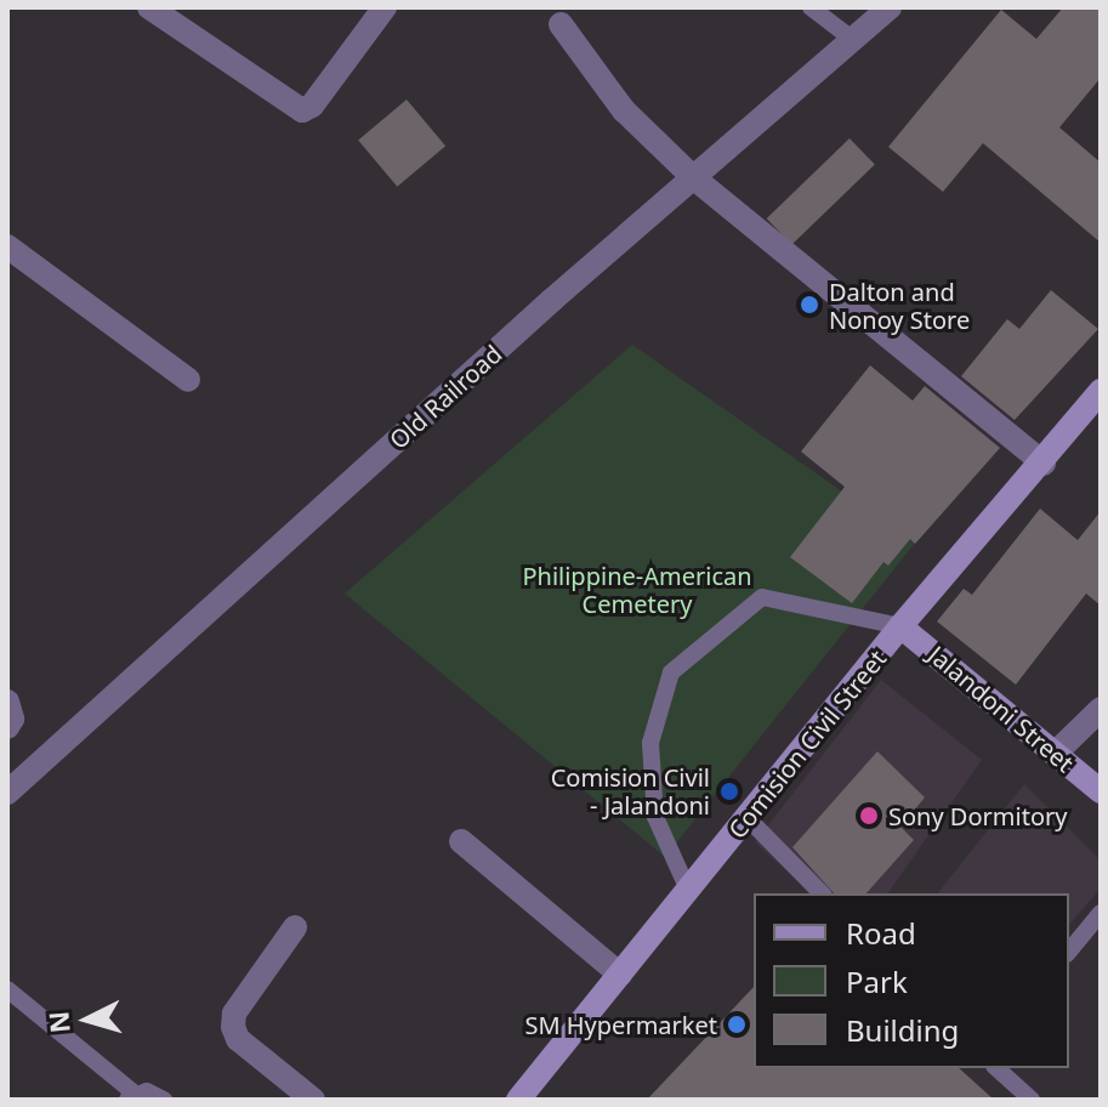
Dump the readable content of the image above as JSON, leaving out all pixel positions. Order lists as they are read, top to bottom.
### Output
{
  "streets": {
    "main road": ["Jalandoni Street", "Comision Civil Street"],
    "street": ["Old Railroad"]
  },
  "crossings": [
    ["Jalandoni Street", "Comision Civil Street"]
  ],
  "parks": ["Philippine-American Cemetery"],
  "places": [
    "Dalton and Nonoy Store",
    "Comision Civil - Jalandoni",
    "Sony Dormitory",
    "SM Hypermarket"
  ],
  "legend": ["Road", "Park", "Building"],
  "north": "left"
}
